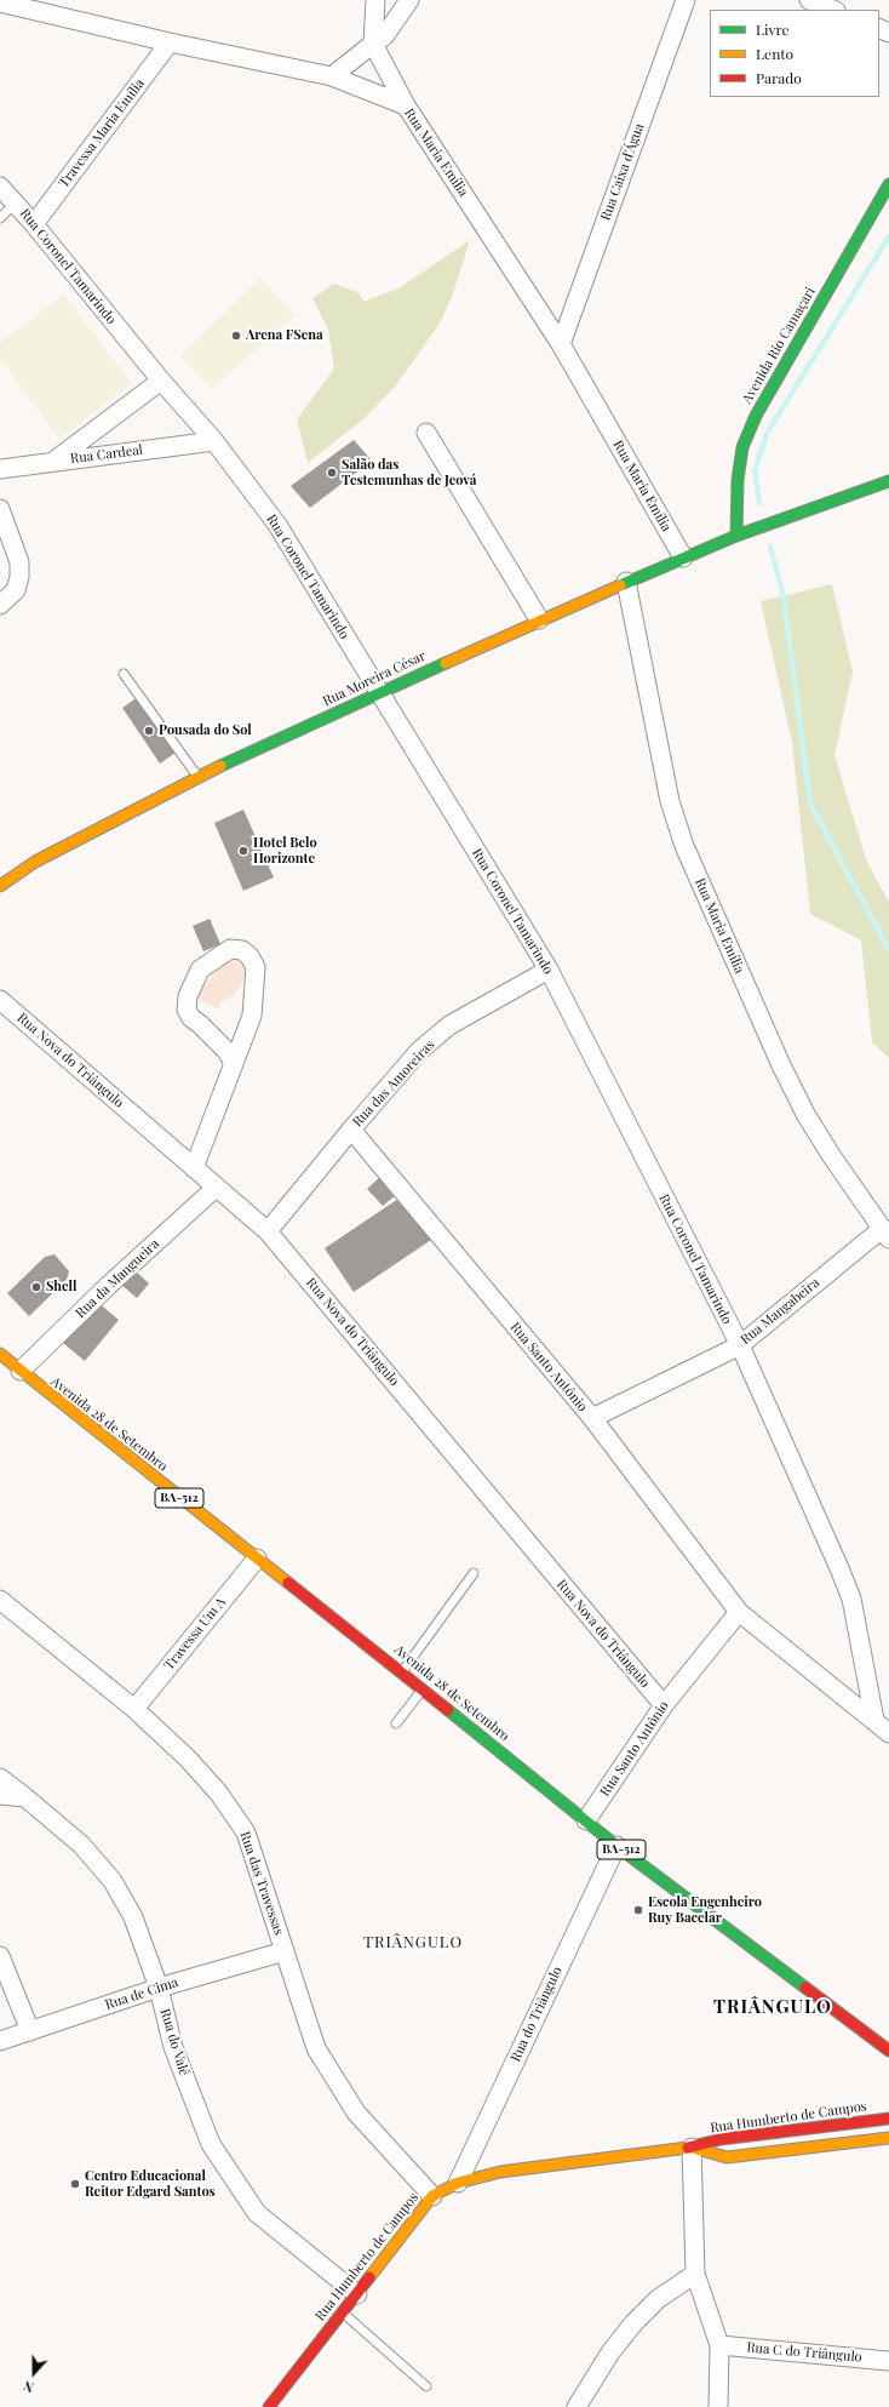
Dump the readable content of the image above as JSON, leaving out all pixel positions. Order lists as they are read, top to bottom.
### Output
{
  "streets": {
    "street": [
      "Travessa Maria Emília",
      "Rua Maria Emília",
      "Rua Caixa d'Água",
      "Rua Coronel Tamarindo",
      "Avenida Rio Camaçari",
      "Rua Cardeal",
      "Rua Moreira César",
      "Rua Nova do Triângulo",
      "Rua das Amoreiras",
      "Rua da Mangueira",
      "Rua Mangabeira",
      "Rua Santo Antônio",
      "Avenida 28 de Setembro",
      "BA-512",
      "Travessa Um A",
      "Rua das Travessas",
      "Rua de Cima",
      "Rua do Triângulo",
      "Rua do Valê",
      "Rua Humberto de Campos",
      "Rua C do Triângulo"
    ]
  },
  "crossings": [
    ["Travessa Maria Emília", "Rua Maria Emília"],
    ["Travessa Maria Emília", "Rua Coronel Tamarindo"],
    ["Rua Maria Emília", "Rua Caixa d'Água"],
    ["Rua Maria Emília", "Rua Moreira César"],
    ["Rua Maria Emília", "Rua Mangabeira"],
    ["Rua Coronel Tamarindo", "Rua Cardeal"],
    ["Rua Coronel Tamarindo", "Rua Moreira César"],
    ["Rua Coronel Tamarindo", "Rua das Amoreiras"],
    ["Rua Coronel Tamarindo", "Rua Mangabeira"],
    ["Rua Coronel Tamarindo", "Rua Santo Antônio"],
    ["Avenida Rio Camaçari", "Rua Moreira César"],
    ["Rua Nova do Triângulo", "Rua das Amoreiras"],
    ["Rua Nova do Triângulo", "Rua da Mangueira"],
    ["Rua Nova do Triângulo", "Rua Santo Antônio"],
    ["Rua das Amoreiras", "Rua Santo Antônio"],
    ["Rua da Mangueira", "Avenida 28 de Setembro"],
    ["Rua Mangabeira", "Rua Santo Antônio"],
    ["Rua Santo Antônio", "Avenida 28 de Setembro"],
    ["Avenida 28 de Setembro", "Travessa Um A"],
    ["Avenida 28 de Setembro", "Rua do Triângulo"],
    ["Travessa Um A", "Rua das Travessas"],
    ["Rua das Travessas", "Rua de Cima"],
    ["Rua das Travessas", "Rua Humberto de Campos"],
    ["Rua de Cima", "Rua do Valê"],
    ["Rua do Triângulo", "Rua Humberto de Campos"],
    ["Rua do Valê", "Rua Humberto de Campos"]
  ],
  "districts": ["TRIÂNGULO", "TRIÂNGULO"],
  "places": [
    "Arena FSena",
    "Salão das Testemunhas de Jeová",
    "Pousada do Sol",
    "Hotel Belo Horizonte",
    "Shell",
    "Escola Engenheiro Ruy Bacelar",
    "Centro Educacional Reitor Edgard Santos"
  ],
  "legend": ["Livre", "Lento", "Parado"],
  "north": "bottom"
}
